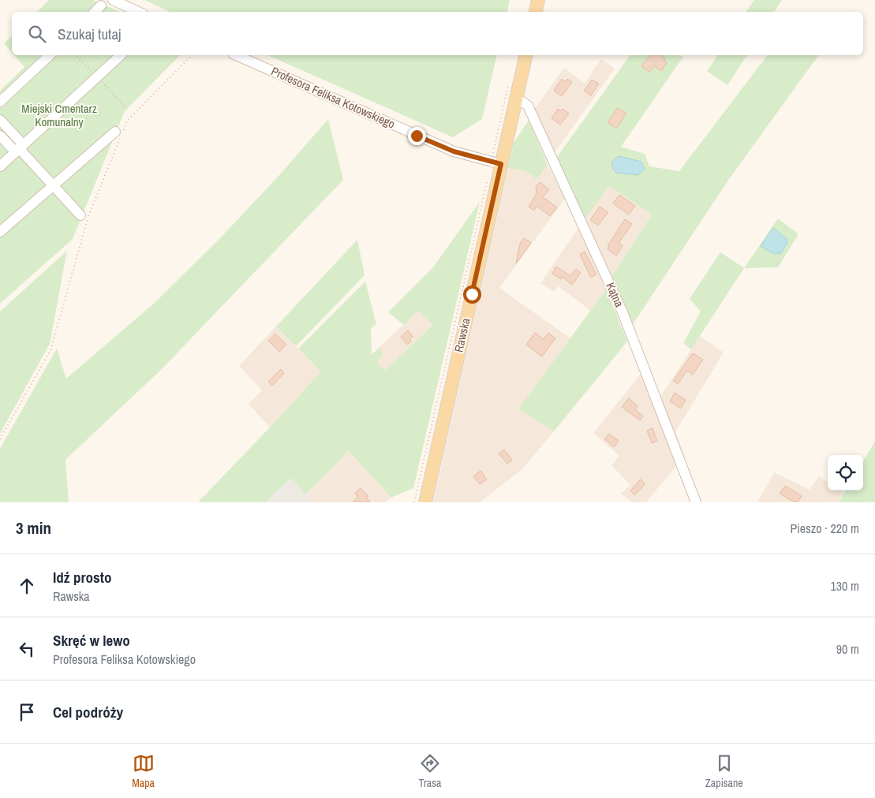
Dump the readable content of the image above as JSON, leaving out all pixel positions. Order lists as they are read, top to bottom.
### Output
{
  "streets": {
    "main road": ["Rawska"],
    "street": ["Profesora Feliksa Kotowskiego", "Kątna"]
  },
  "crossings": [
    ["Profesora Feliksa Kotowskiego", "Rawska"],
    ["Kątna", "Rawska"]
  ],
  "parks": ["Miejski Cmentarz Komunalny"],
  "page": {
    "search": "Szukaj tutaj",
    "heading": ["3 min", "Pieszo · 220 m"],
    "list": [
      ["Idź prosto", "Rawska", "130 m"],
      ["Skręć w lewo", "Profesora Feliksa Kotowskiego", "90 m"],
      "Cel podróży"
    ],
    "nav": ["Mapa", "Trasa", "Zapisane"]
  }
}
